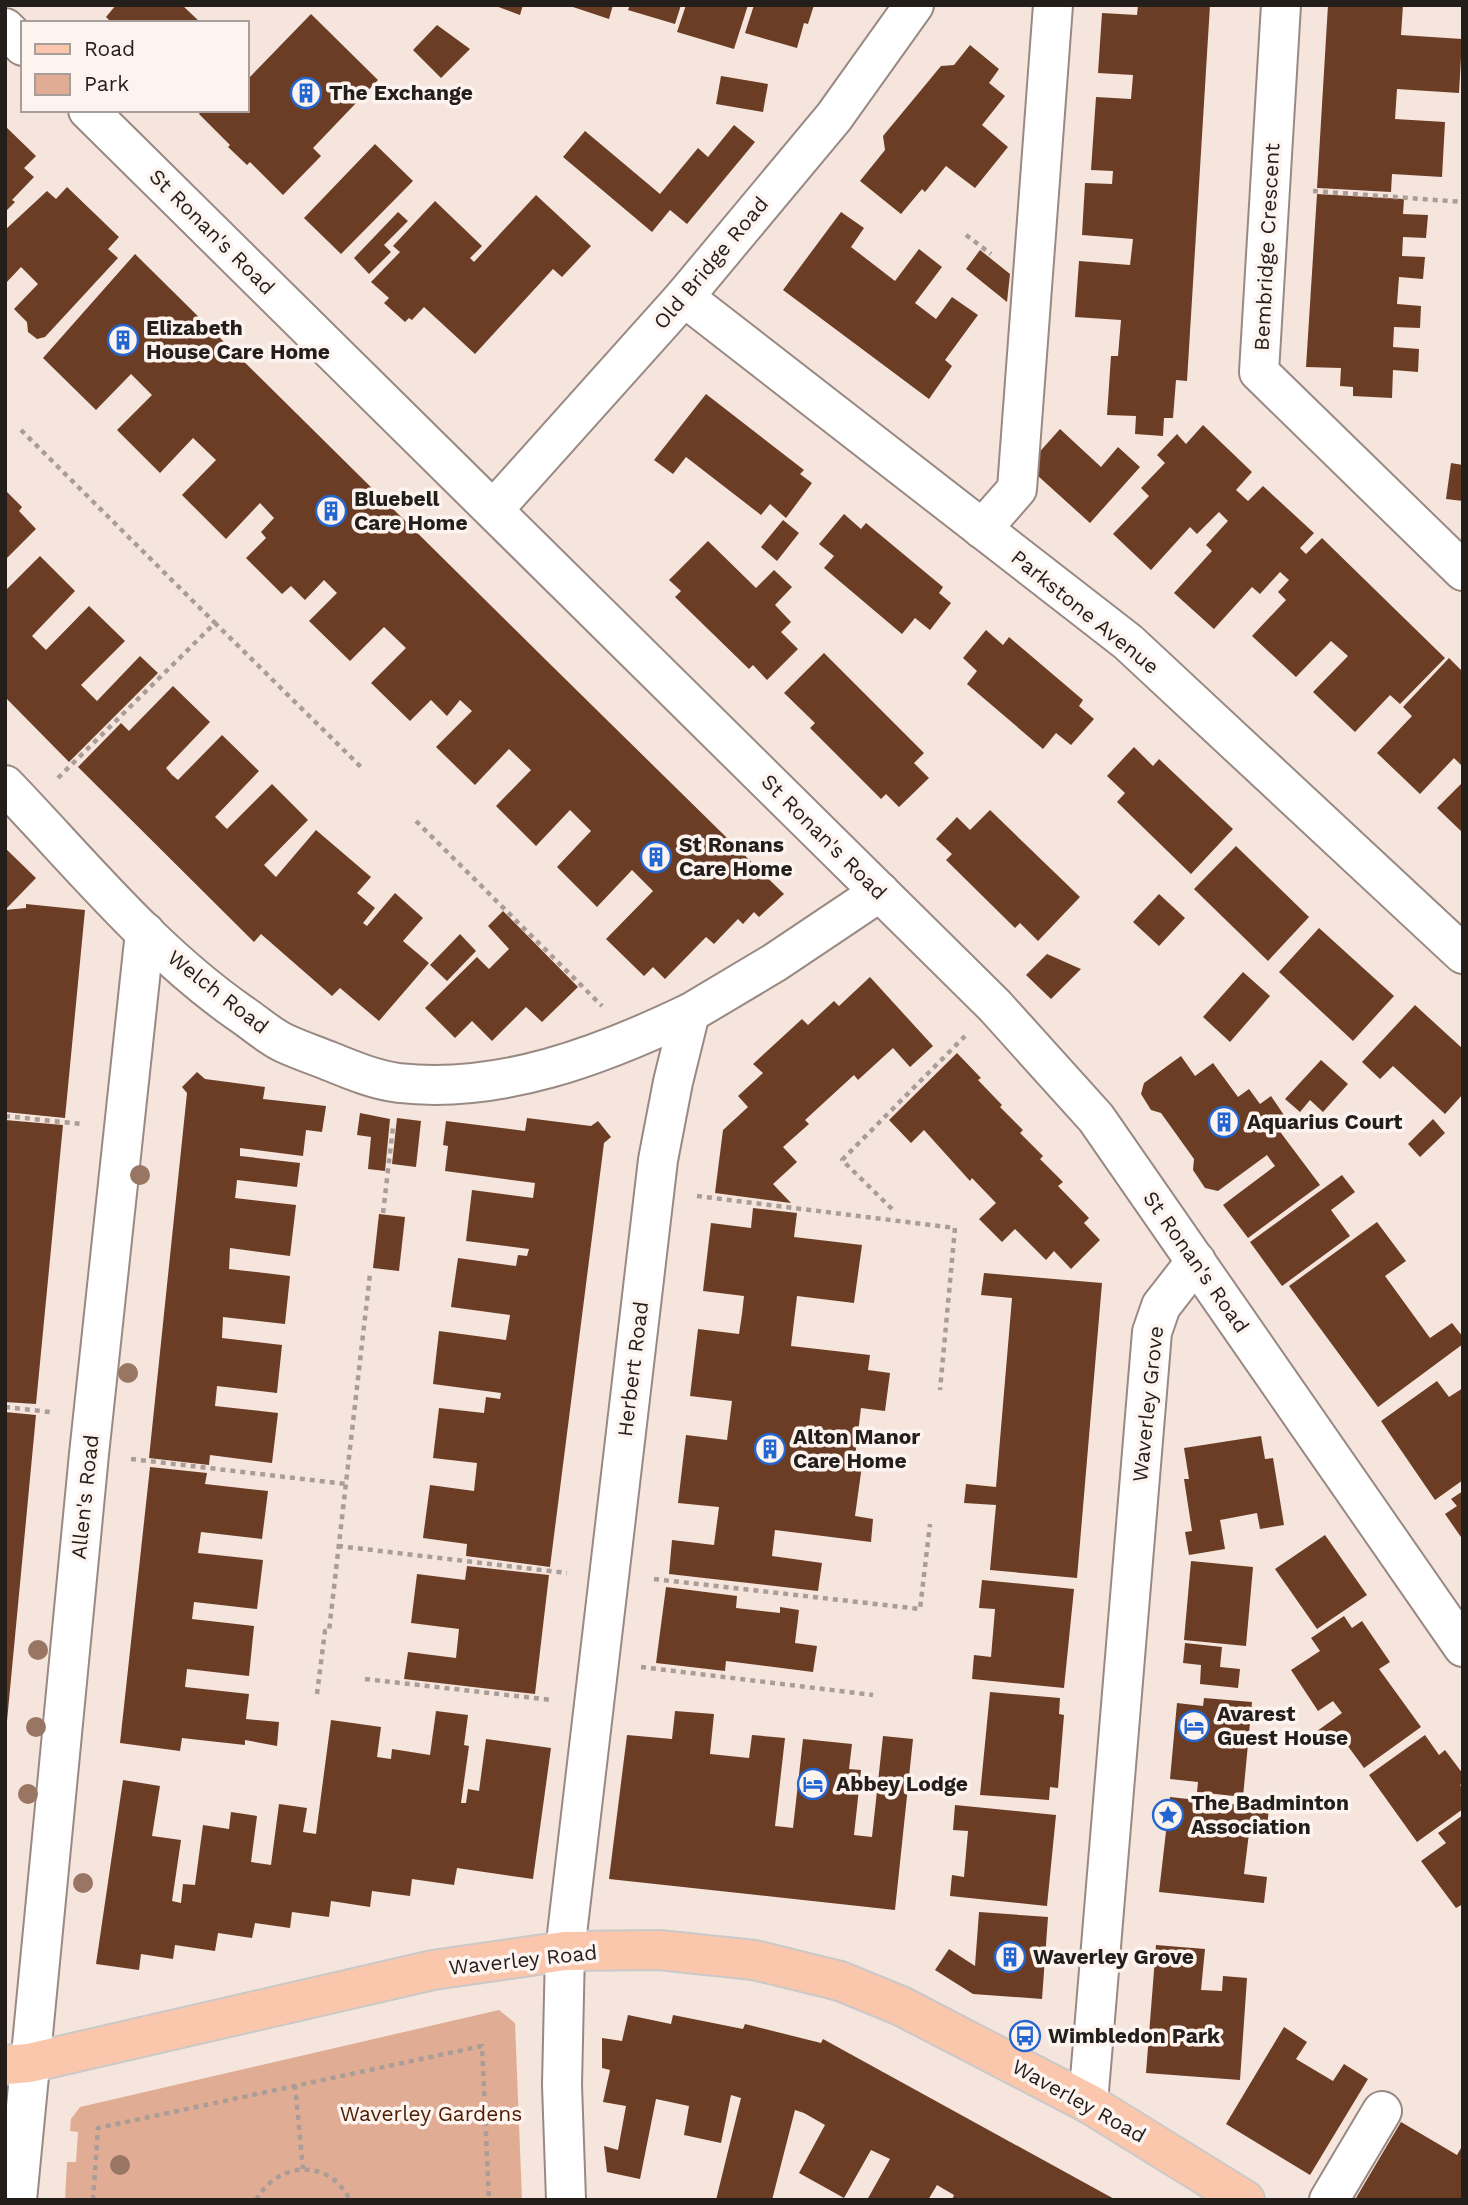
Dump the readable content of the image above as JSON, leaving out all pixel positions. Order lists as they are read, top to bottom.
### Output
{
  "streets": {
    "main road": ["Waverley Road"],
    "street": [
      "St Ronan's Road",
      "Bembridge Crescent",
      "Old Bridge Road",
      "Parkstone Avenue",
      "Welch Road",
      "Herbert Road",
      "Waverley Grove",
      "Allen's Road"
    ]
  },
  "crossings": [
    ["St Ronan's Road", "Old Bridge Road"],
    ["St Ronan's Road", "Waverley Grove"],
    ["Old Bridge Road", "Parkstone Avenue"],
    ["Welch Road", "Herbert Road"],
    ["Welch Road", "Allen's Road"],
    ["Herbert Road", "Waverley Road"],
    ["Waverley Grove", "Waverley Road"],
    ["Allen's Road", "Waverley Road"]
  ],
  "parks": ["Waverley Gardens"],
  "places": {
    "building": [
      "The Exchange",
      "Elizabeth House Care Home",
      "Bluebell Care Home",
      "St Ronans Care Home",
      "Aquarius Court",
      "Alton Manor Care Home",
      "Waverley Grove"
    ],
    "hotel": ["Avarest Guest House", "Abbey Lodge"],
    "place": ["The Badminton Association"],
    "bus stop": ["Wimbledon Park"]
  },
  "legend": ["Road", "Park"]
}
